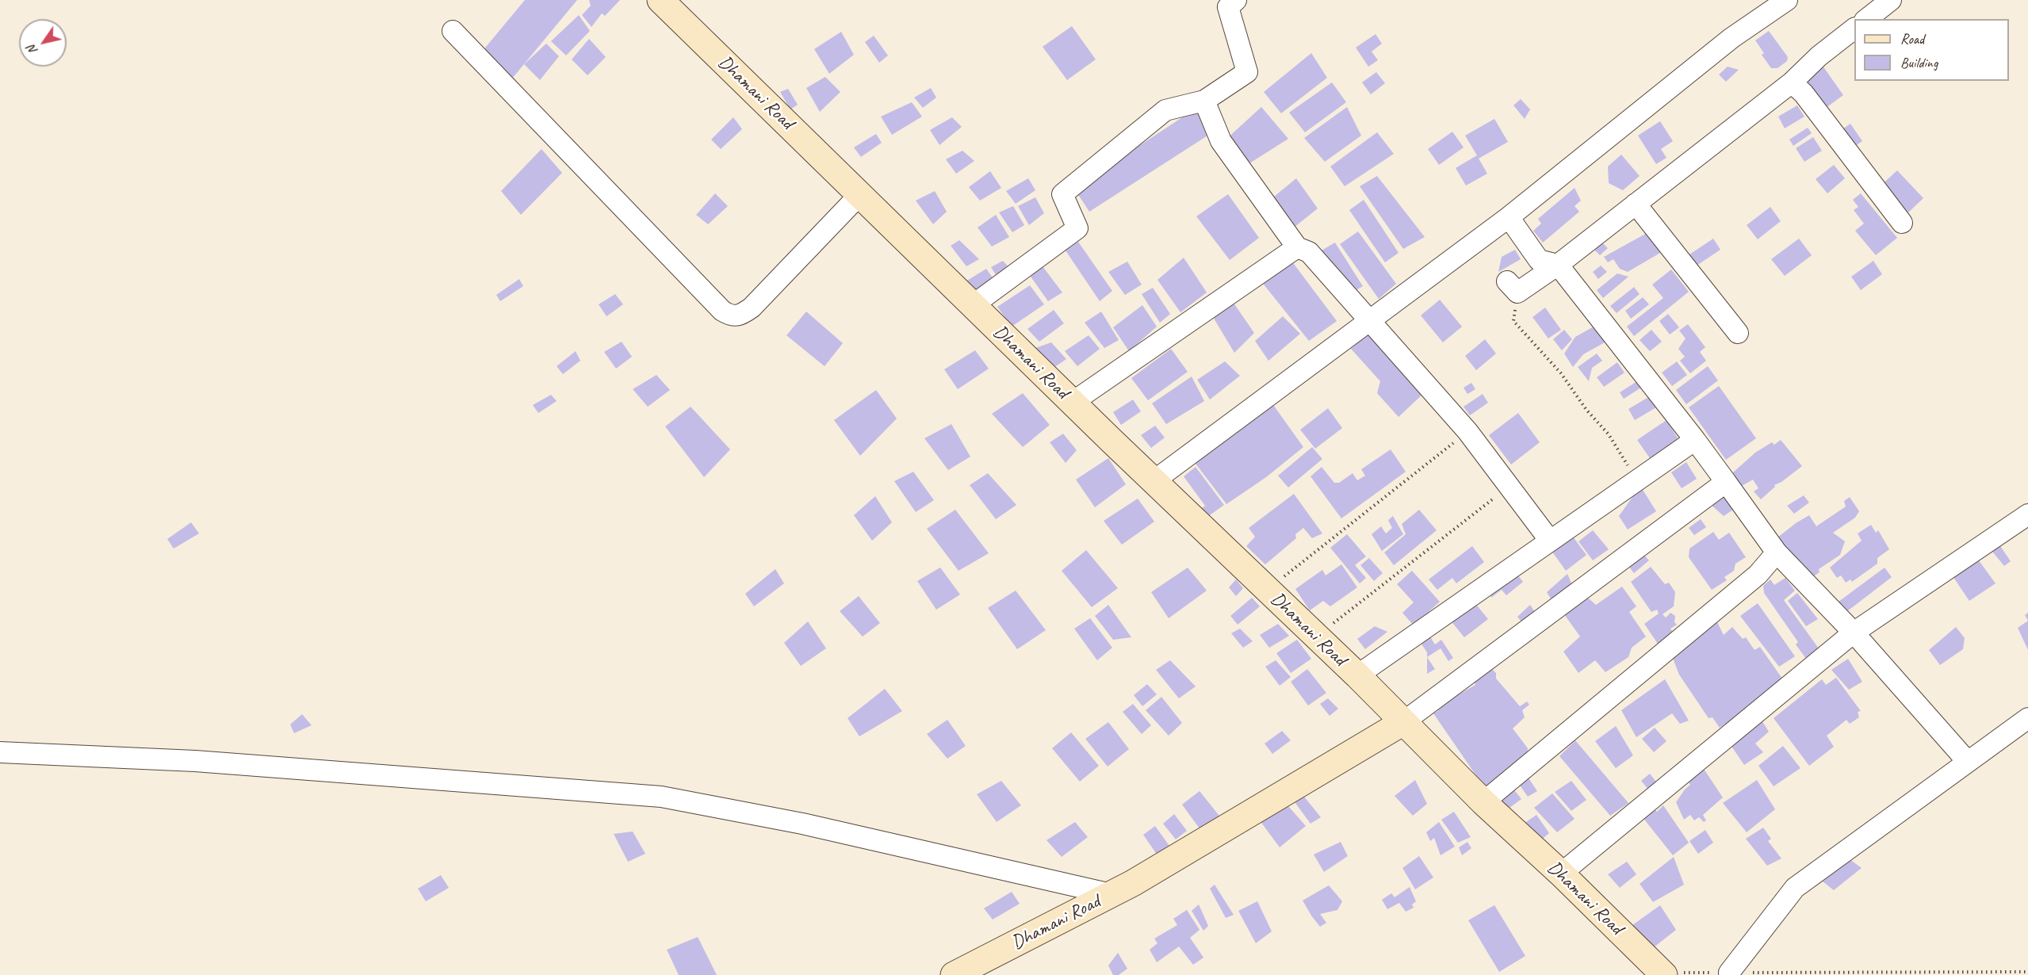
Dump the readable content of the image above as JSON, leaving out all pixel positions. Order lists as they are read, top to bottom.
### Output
{
  "streets": {
    "main road": ["Dhamani Road"]
  },
  "legend": ["Road", "Building"],
  "north": "bottom left"
}
